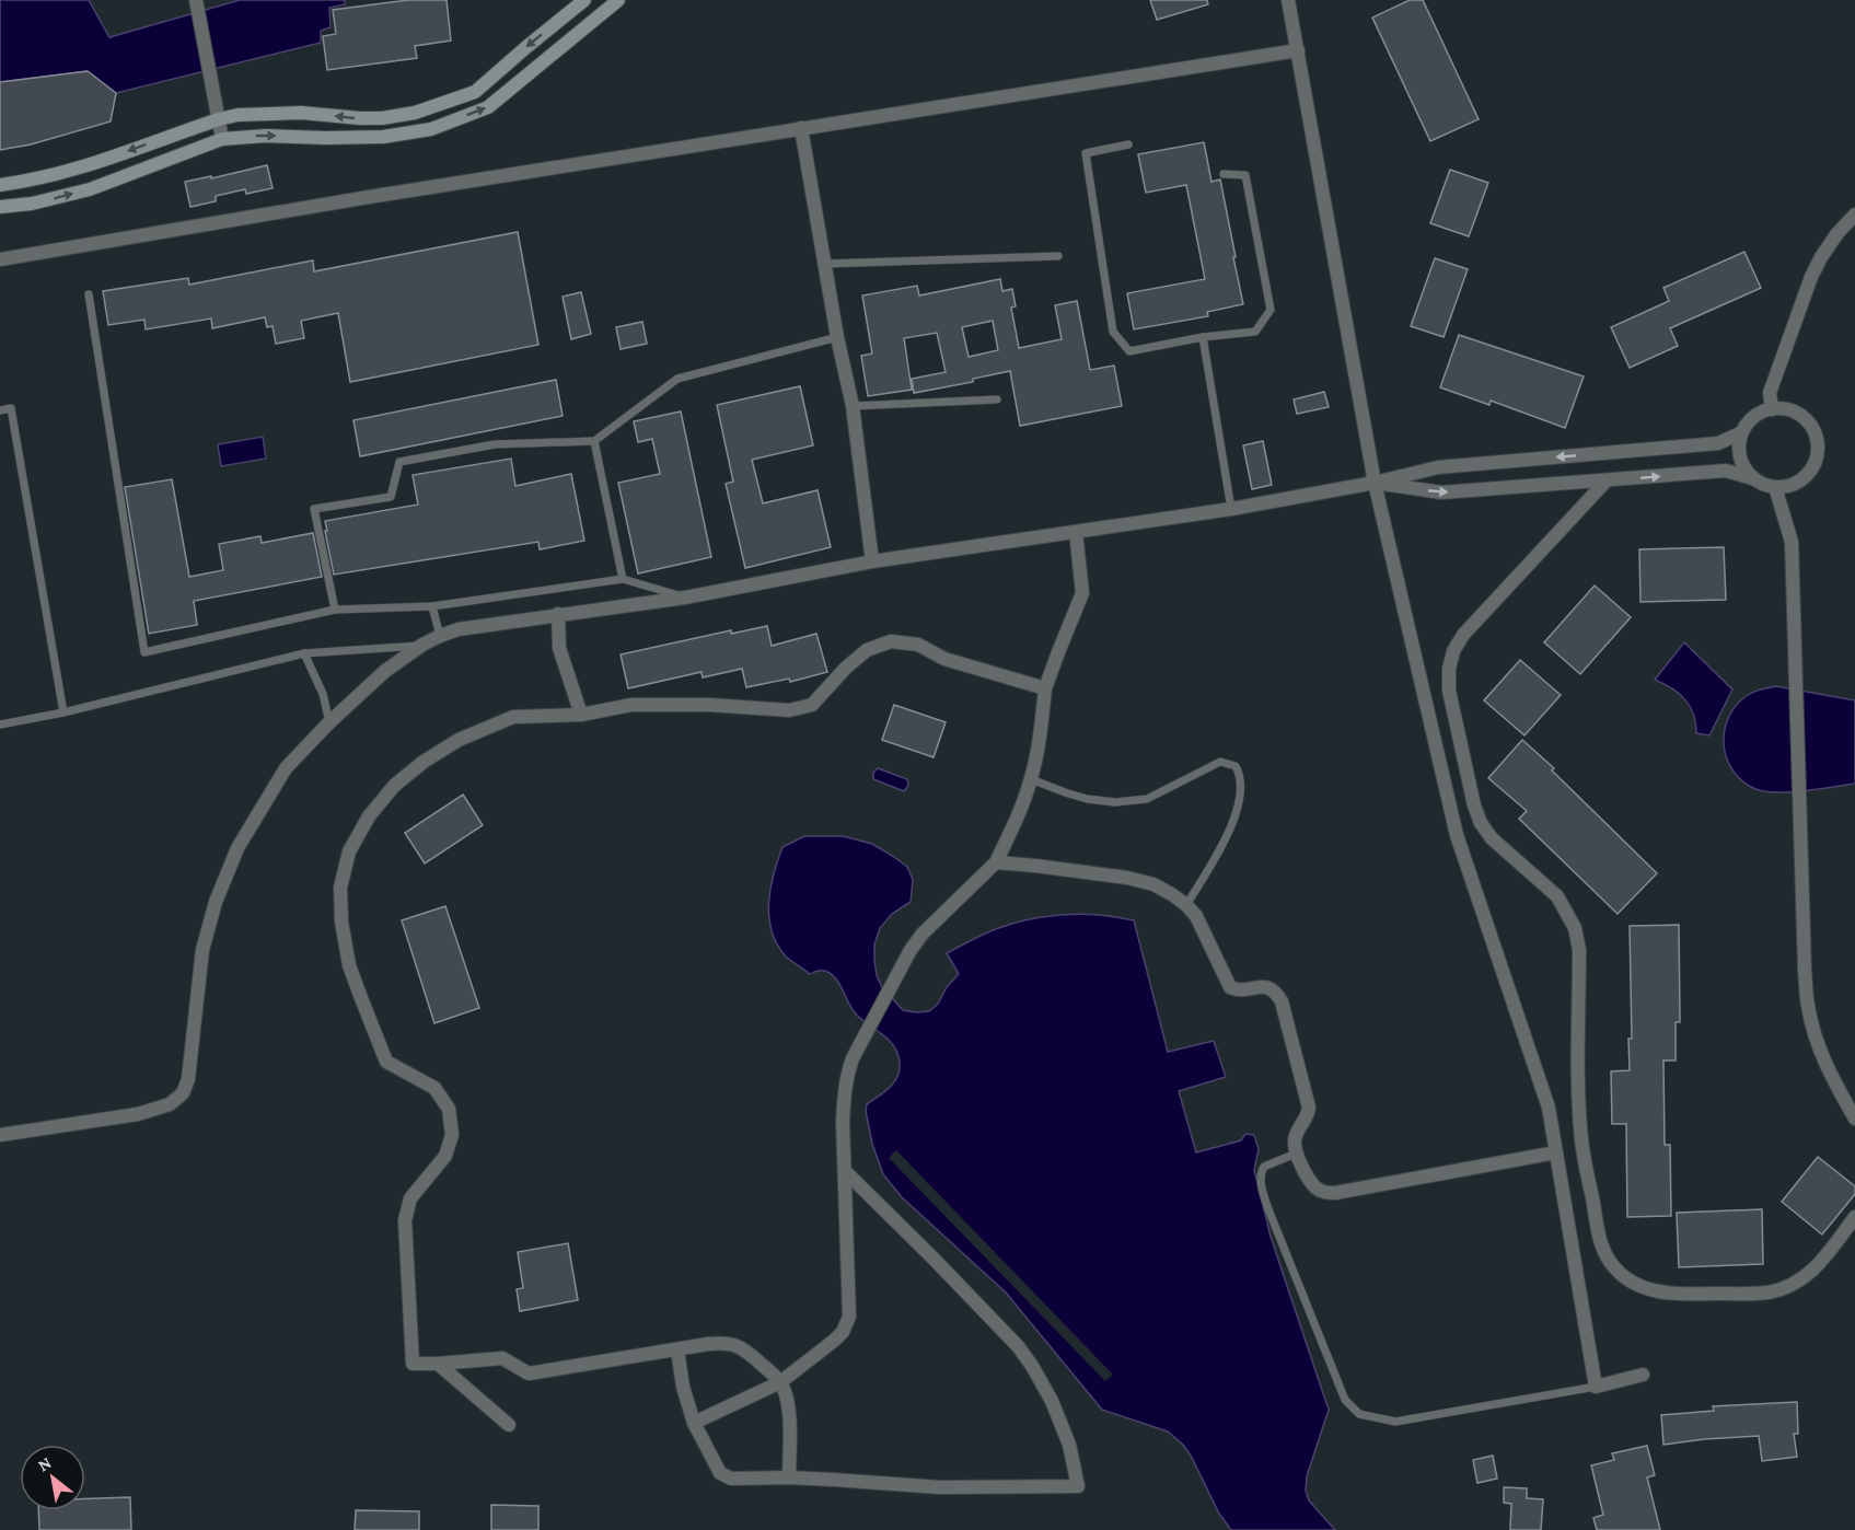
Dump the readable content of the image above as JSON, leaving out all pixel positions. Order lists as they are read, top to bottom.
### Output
{
  "north": "top left"
}
